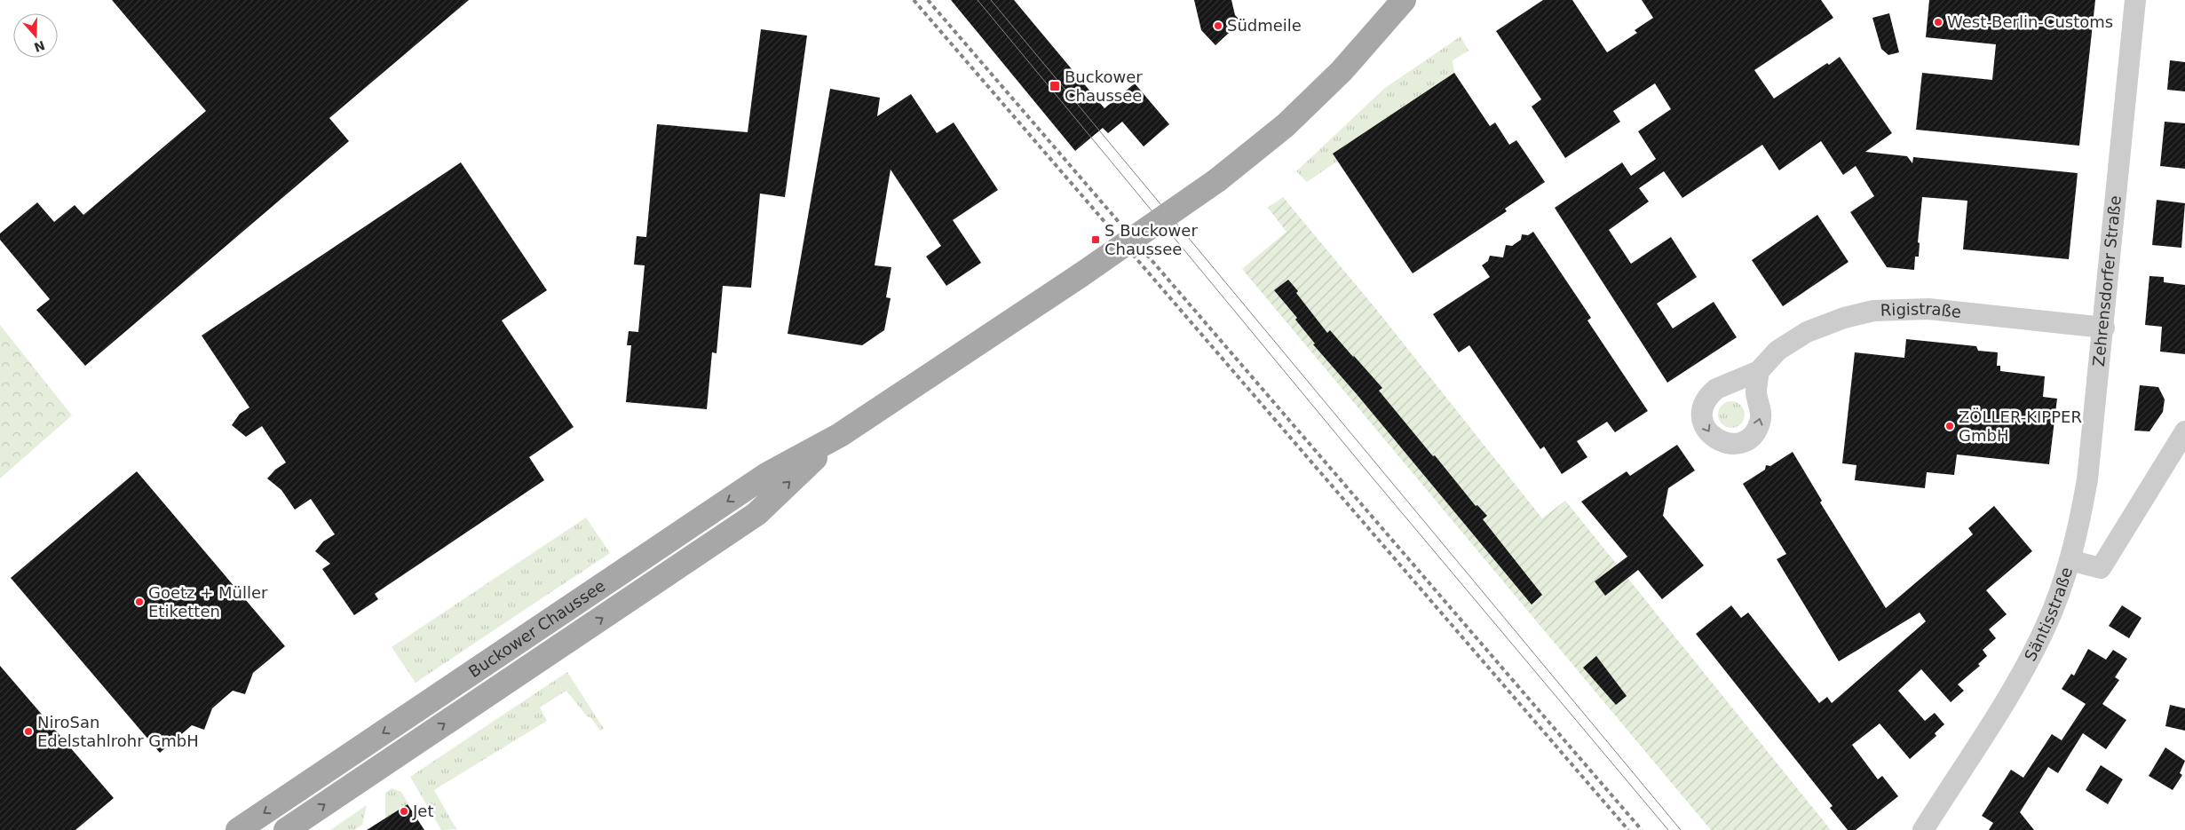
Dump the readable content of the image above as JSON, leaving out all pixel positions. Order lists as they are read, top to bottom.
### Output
{
  "streets": {
    "main road": ["Buckower Chaussee"],
    "street": ["Zehrensdorfer Straße", "Rigistraße", "Säntisstraße"]
  },
  "crossings": [
    ["Zehrensdorfer Straße", "Rigistraße"],
    ["Zehrensdorfer Straße", "Säntisstraße"]
  ],
  "places": {
    "other": [
      "West-Berlin-Customs",
      "Südmeile",
      "ZÖLLER-KIPPER GmbH",
      "Goetz + Müller Etiketten",
      "NiroSan Edelstahlrohr GmbH",
      "Jet"
    ],
    "transit": ["Buckower Chaussee", "S Buckower Chaussee"]
  },
  "north": "bottom"
}
